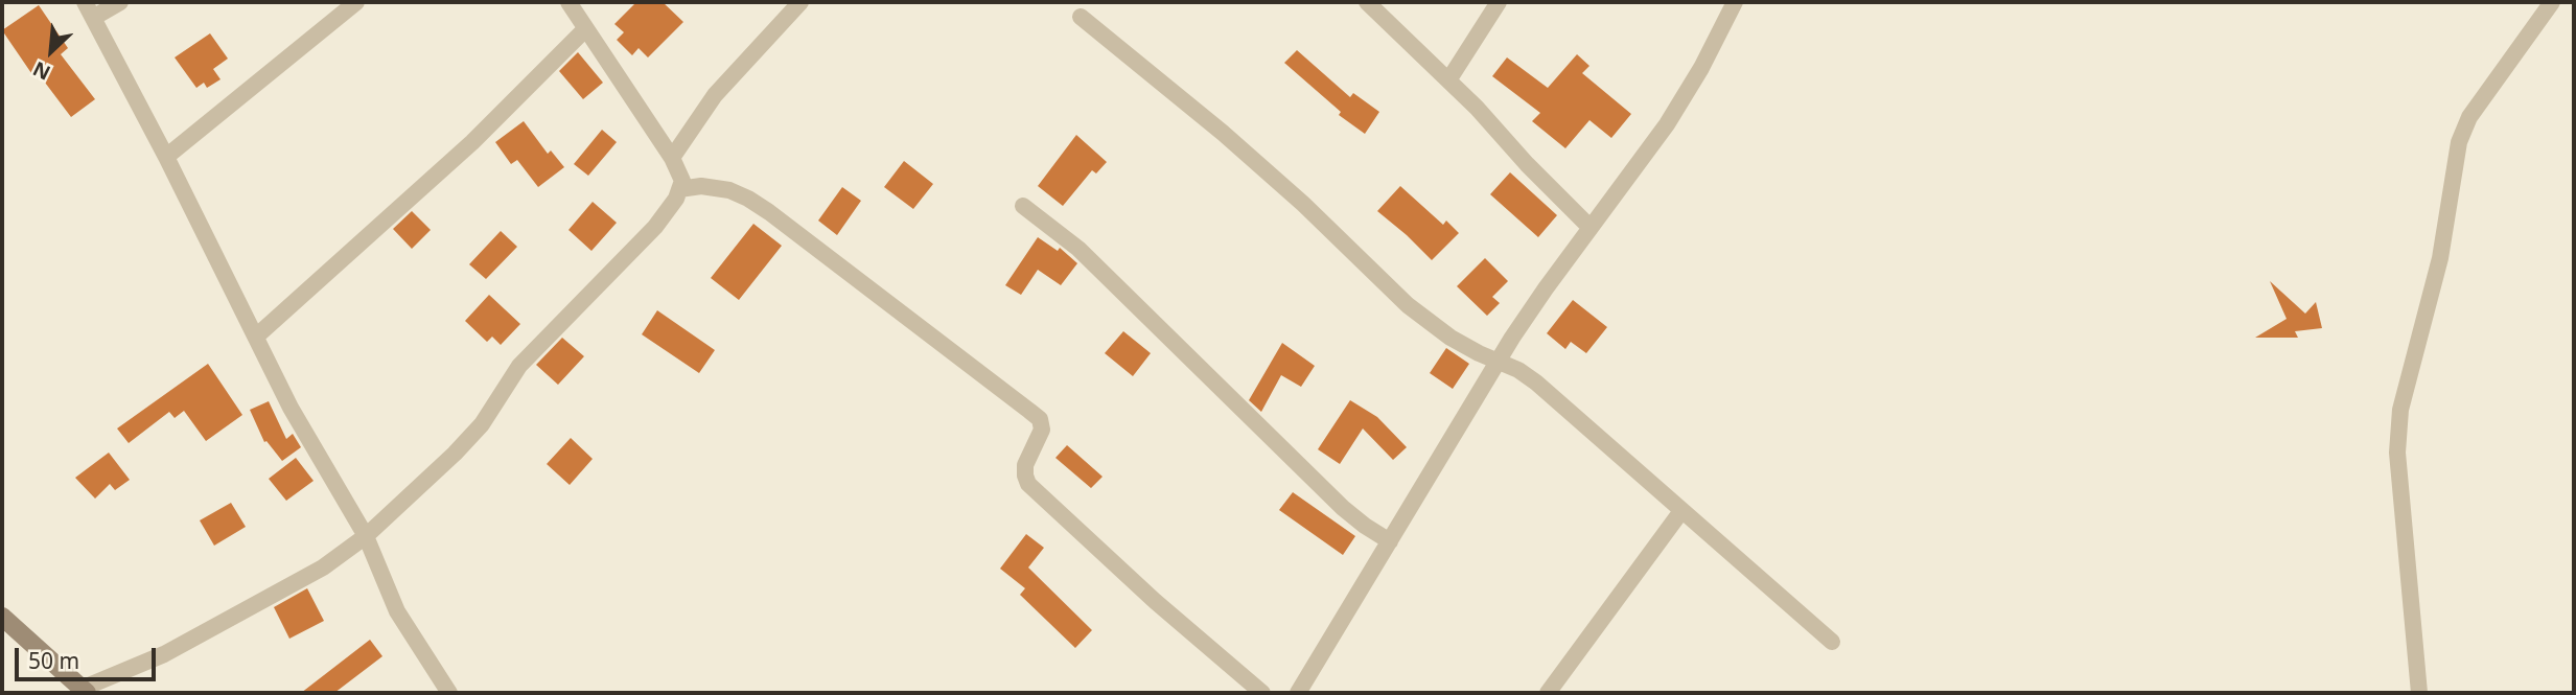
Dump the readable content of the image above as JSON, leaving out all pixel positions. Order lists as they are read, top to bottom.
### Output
{
  "scale_bar": "50 m",
  "north": "bottom left"
}
